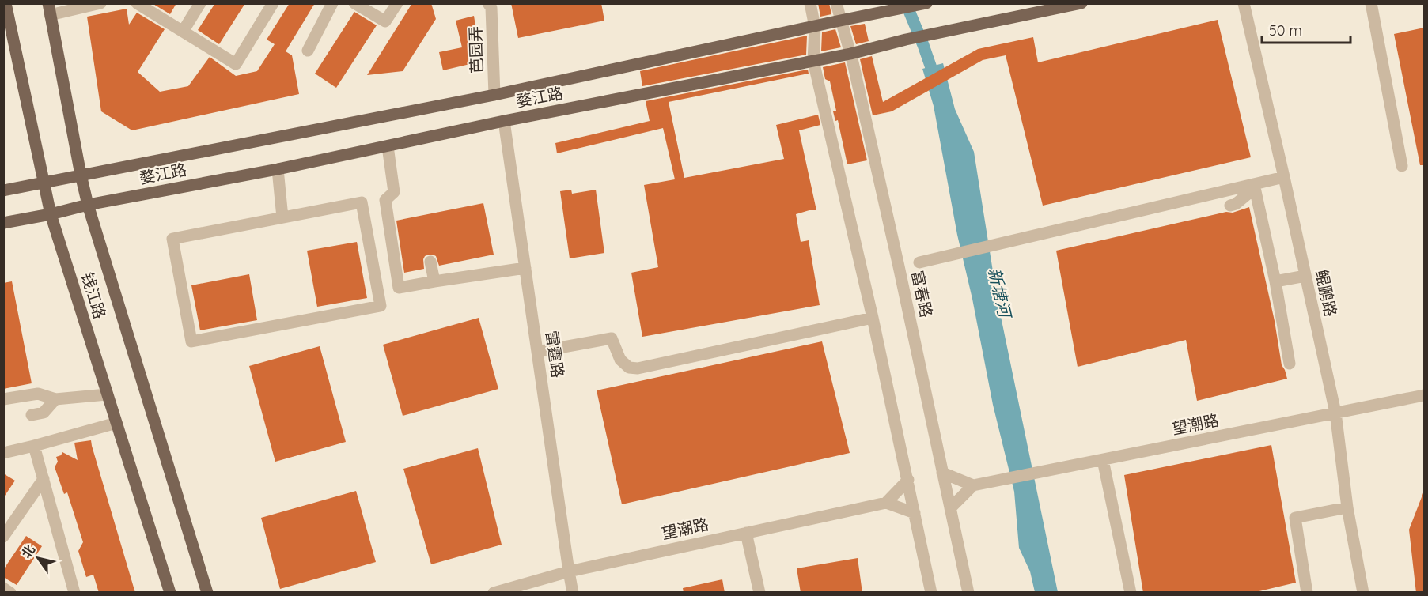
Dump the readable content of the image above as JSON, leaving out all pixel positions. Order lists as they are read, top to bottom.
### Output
{
  "streets": {
    "main road": ["婺江路", "钱江路"],
    "street": [
      "芭园弄",
      "鲲鹏路",
      "富春路",
      "雷霆路",
      "望潮路"
    ]
  },
  "crossings": [
    ["芭园弄", "婺江路"],
    ["婺江路", "富春路"],
    ["婺江路", "钱江路"],
    ["婺江路", "雷霆路"],
    ["鲲鹏路", "望潮路"],
    ["雷霆路", "望潮路"]
  ],
  "water": ["新塘河"],
  "scale_bar": "50 m",
  "north": "top left"
}
